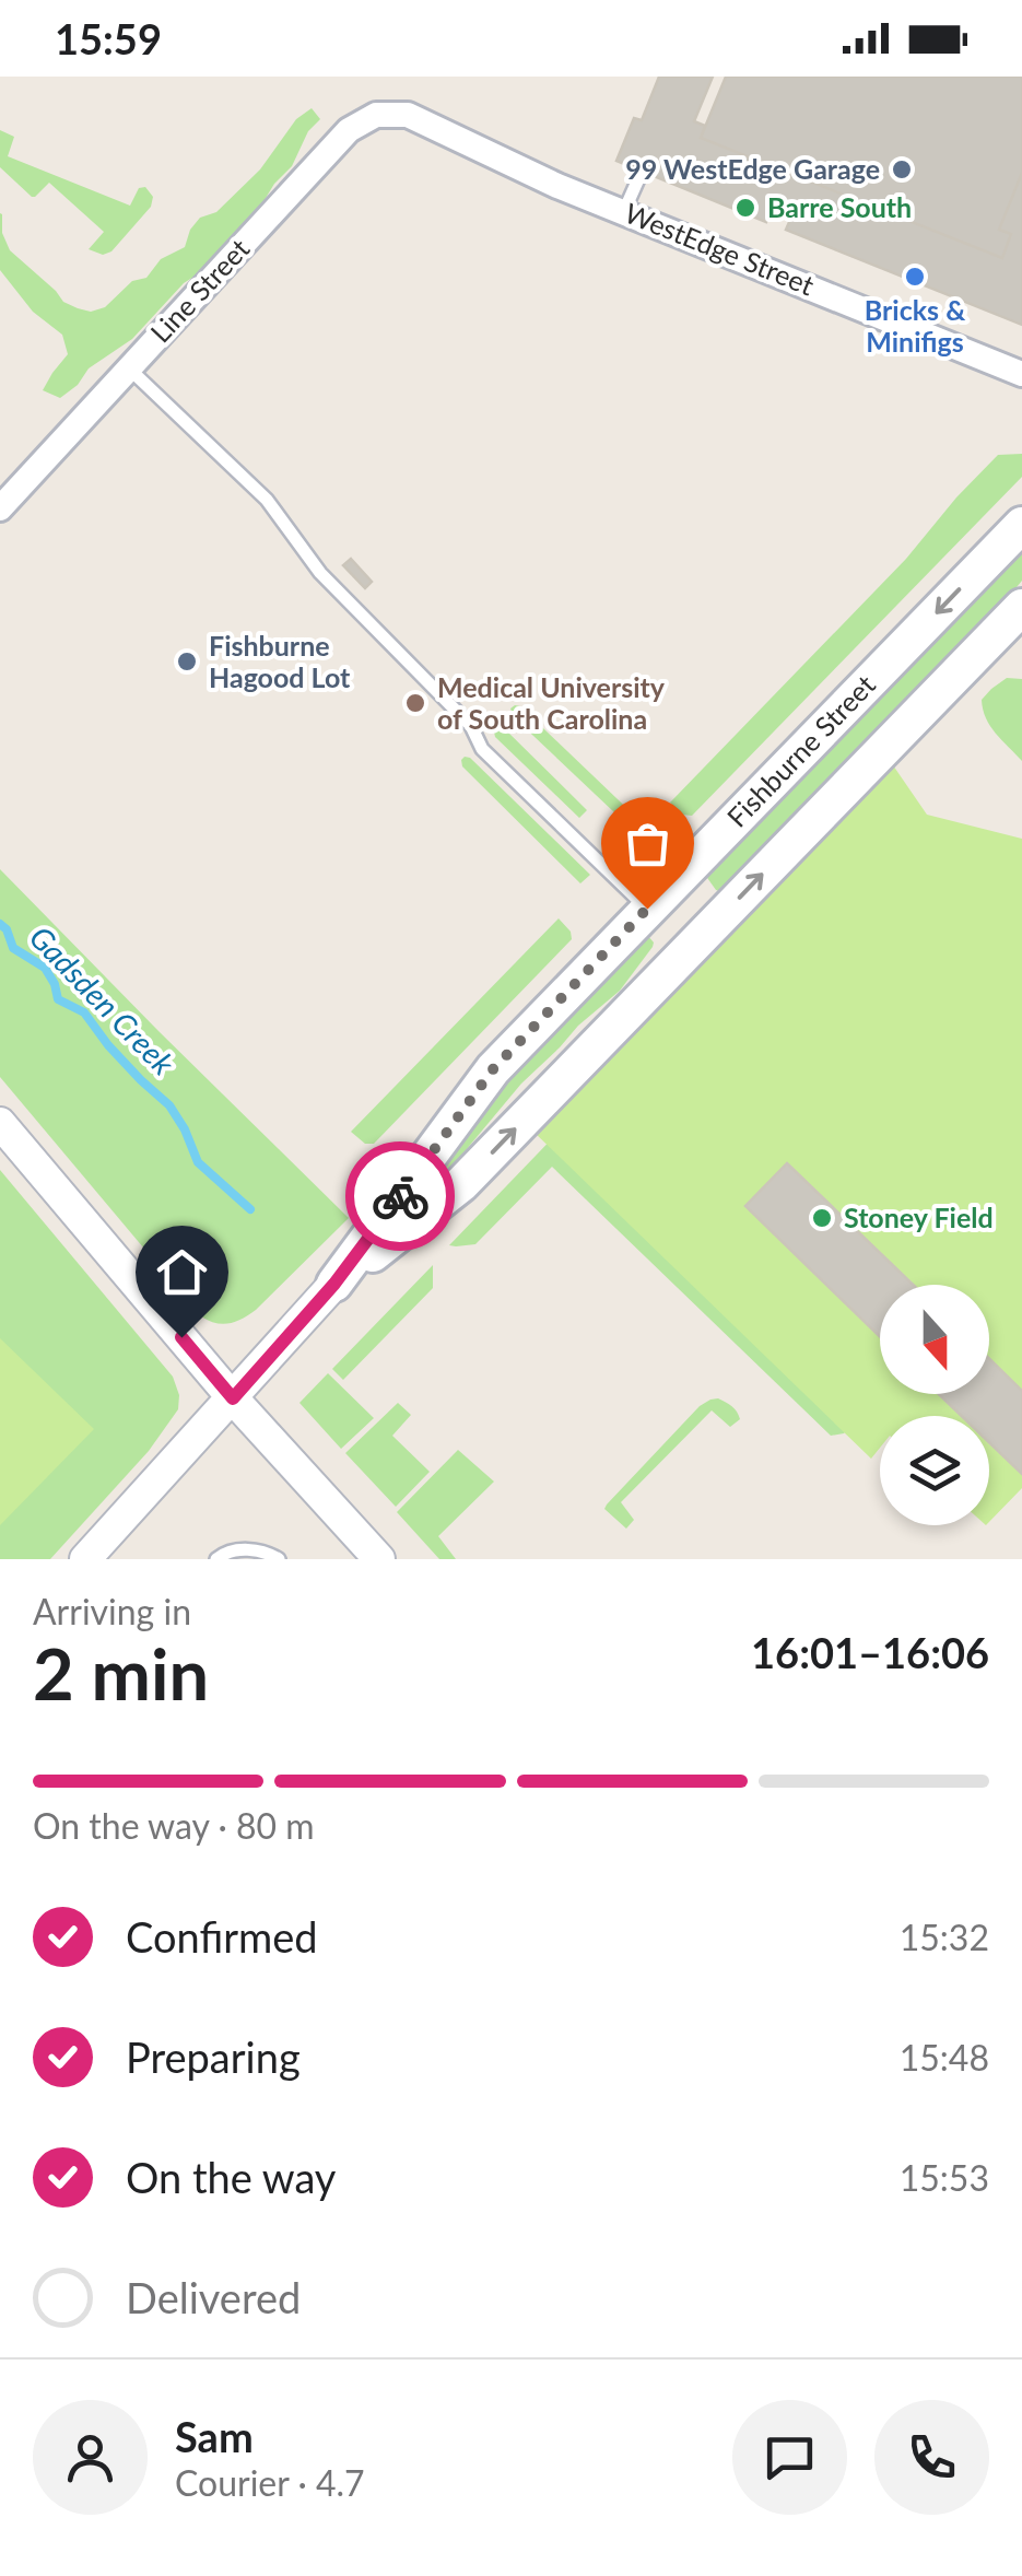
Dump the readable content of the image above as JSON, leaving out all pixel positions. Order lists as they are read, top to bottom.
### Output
{
  "streets": {
    "main road": ["Fishburne Street"],
    "street": ["WestEdge Street", "Line Street"]
  },
  "crossings": [
    ["WestEdge Street", "Line Street"]
  ],
  "water": ["Gadsden Creek"],
  "places": [
    "99 WestEdge Garage",
    "Barre South",
    "Bricks & Minifigs",
    "Fishburne Hagood Lot",
    "Medical University of South Carolina",
    "Stoney Field"
  ],
  "north": "bottom",
  "page": {
    "status": "15:59",
    "heading": ["2 min", "Arriving in", "16:01–16:06"],
    "panel": ["Sam", "Courier · 4.7"],
    "bar": "On the way · 80 m",
    "list": [
      ["Confirmed", "15:32"],
      ["Preparing", "15:48"],
      ["On the way", "15:53"],
      "Delivered"
    ]
  }
}
